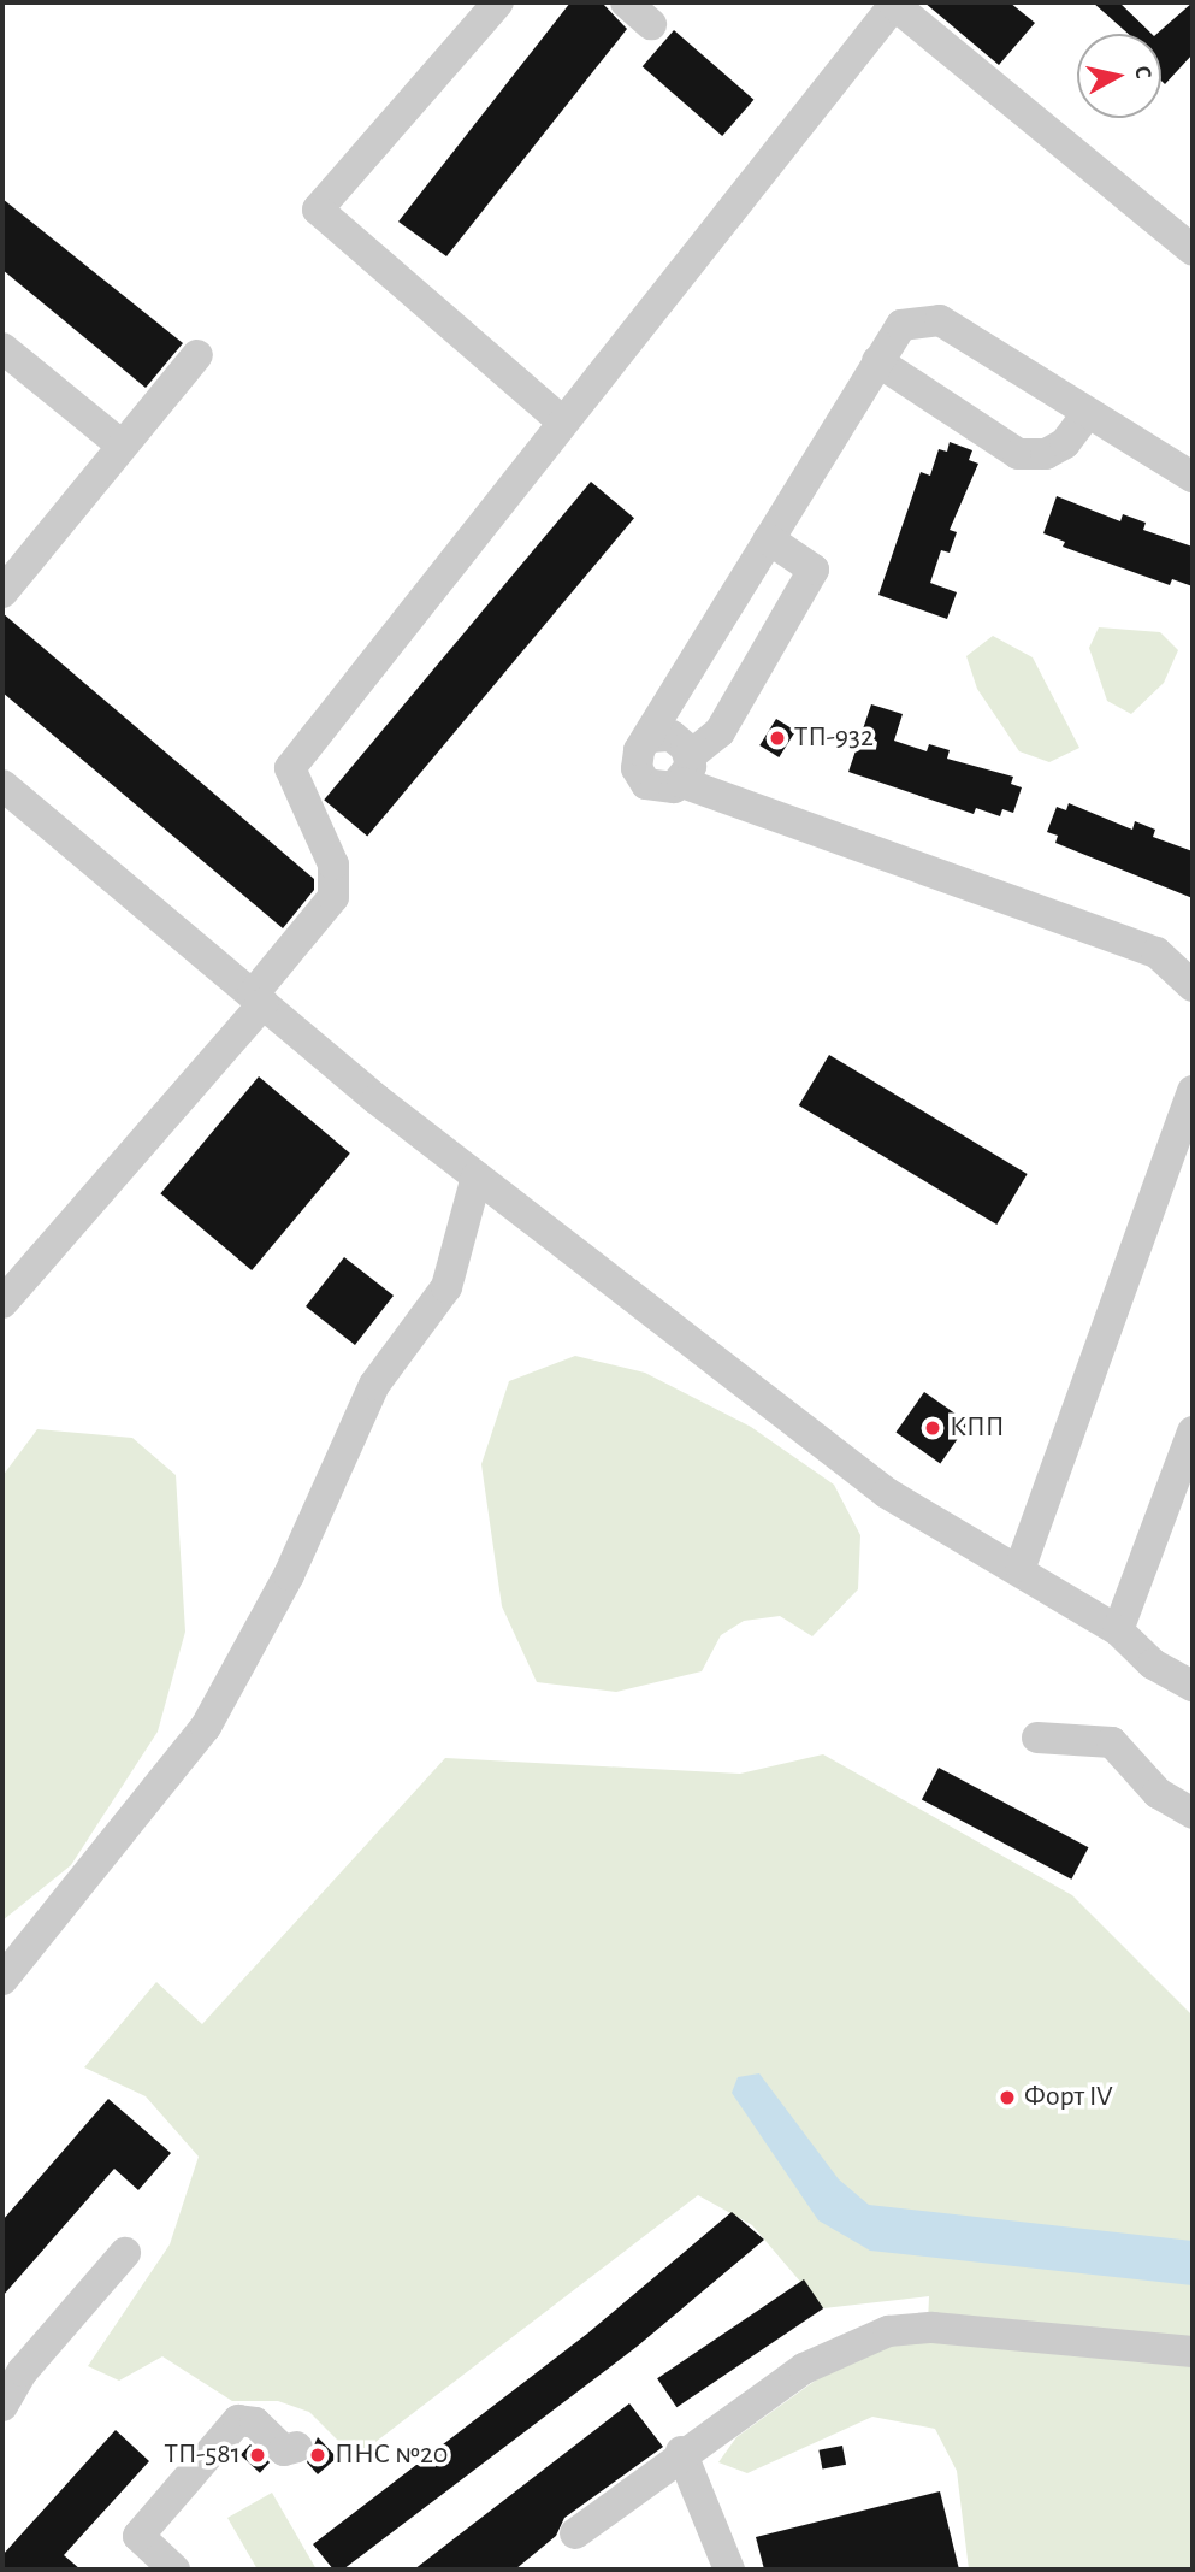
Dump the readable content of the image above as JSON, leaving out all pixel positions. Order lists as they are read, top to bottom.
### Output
{
  "places": [
    "ТП-932",
    "КПП",
    "Форт IV",
    "ТП-581",
    "ПНС №20"
  ],
  "north": "right"
}
